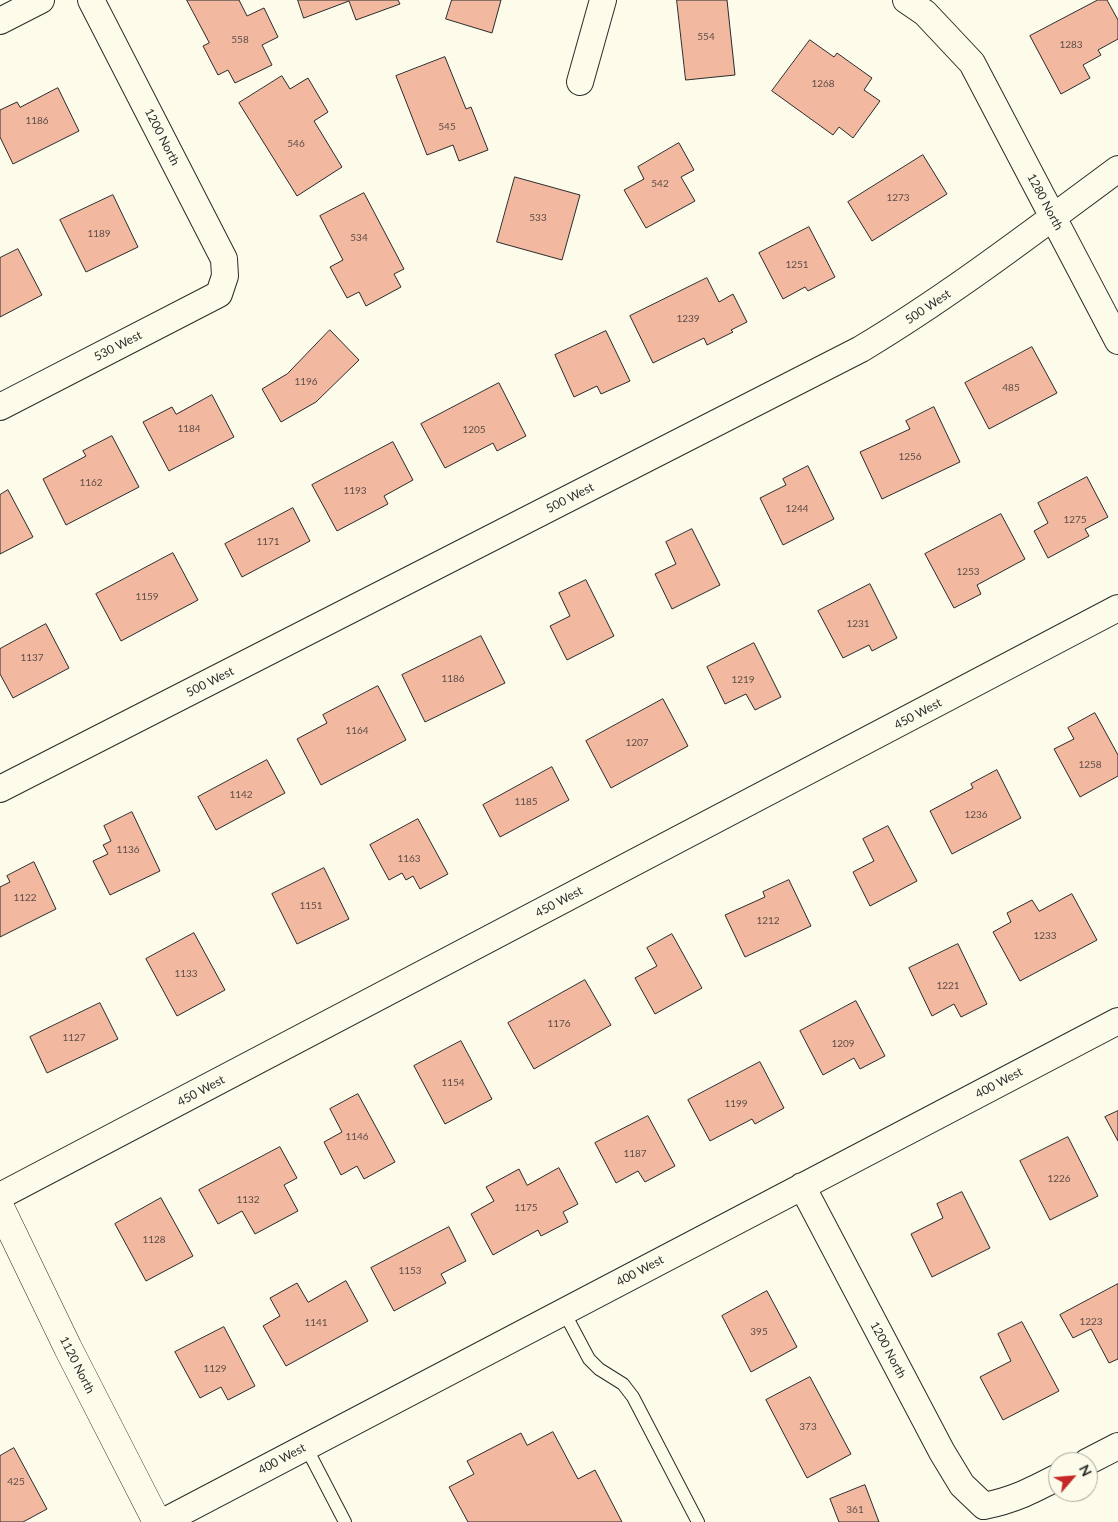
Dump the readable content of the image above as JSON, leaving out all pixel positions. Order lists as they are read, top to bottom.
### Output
{
  "streets": {
    "street": [
      "1200 North",
      "1280 North",
      "500 West",
      "530 West",
      "450 West",
      "400 West",
      "1120 North"
    ]
  },
  "crossings": [
    ["1200 North", "530 West"],
    ["1200 North", "400 West"],
    ["1280 North", "500 West"]
  ],
  "house_numbers": [
    "554",
    "558",
    "1283",
    "1268",
    "1186",
    "545",
    "546",
    "542",
    "1273",
    "533",
    "1189",
    "534",
    "1251",
    "1239",
    "1196",
    "485",
    "1184",
    "1205",
    "1256",
    "1162",
    "1193",
    "1244",
    "1275",
    "1171",
    "1253",
    "1159",
    "1231",
    "1137",
    "1186",
    "1219",
    "1164",
    "1207",
    "1258",
    "1142",
    "1185",
    "1236",
    "1136",
    "1163",
    "1122",
    "1151",
    "1212",
    "1233",
    "1133",
    "1221",
    "1176",
    "1127",
    "1209",
    "1154",
    "1199",
    "1146",
    "1187",
    "1226",
    "1132",
    "1175",
    "1128",
    "1153",
    "1223",
    "1141",
    "395",
    "1129",
    "373",
    "425",
    "361"
  ],
  "north": "top right"
}
